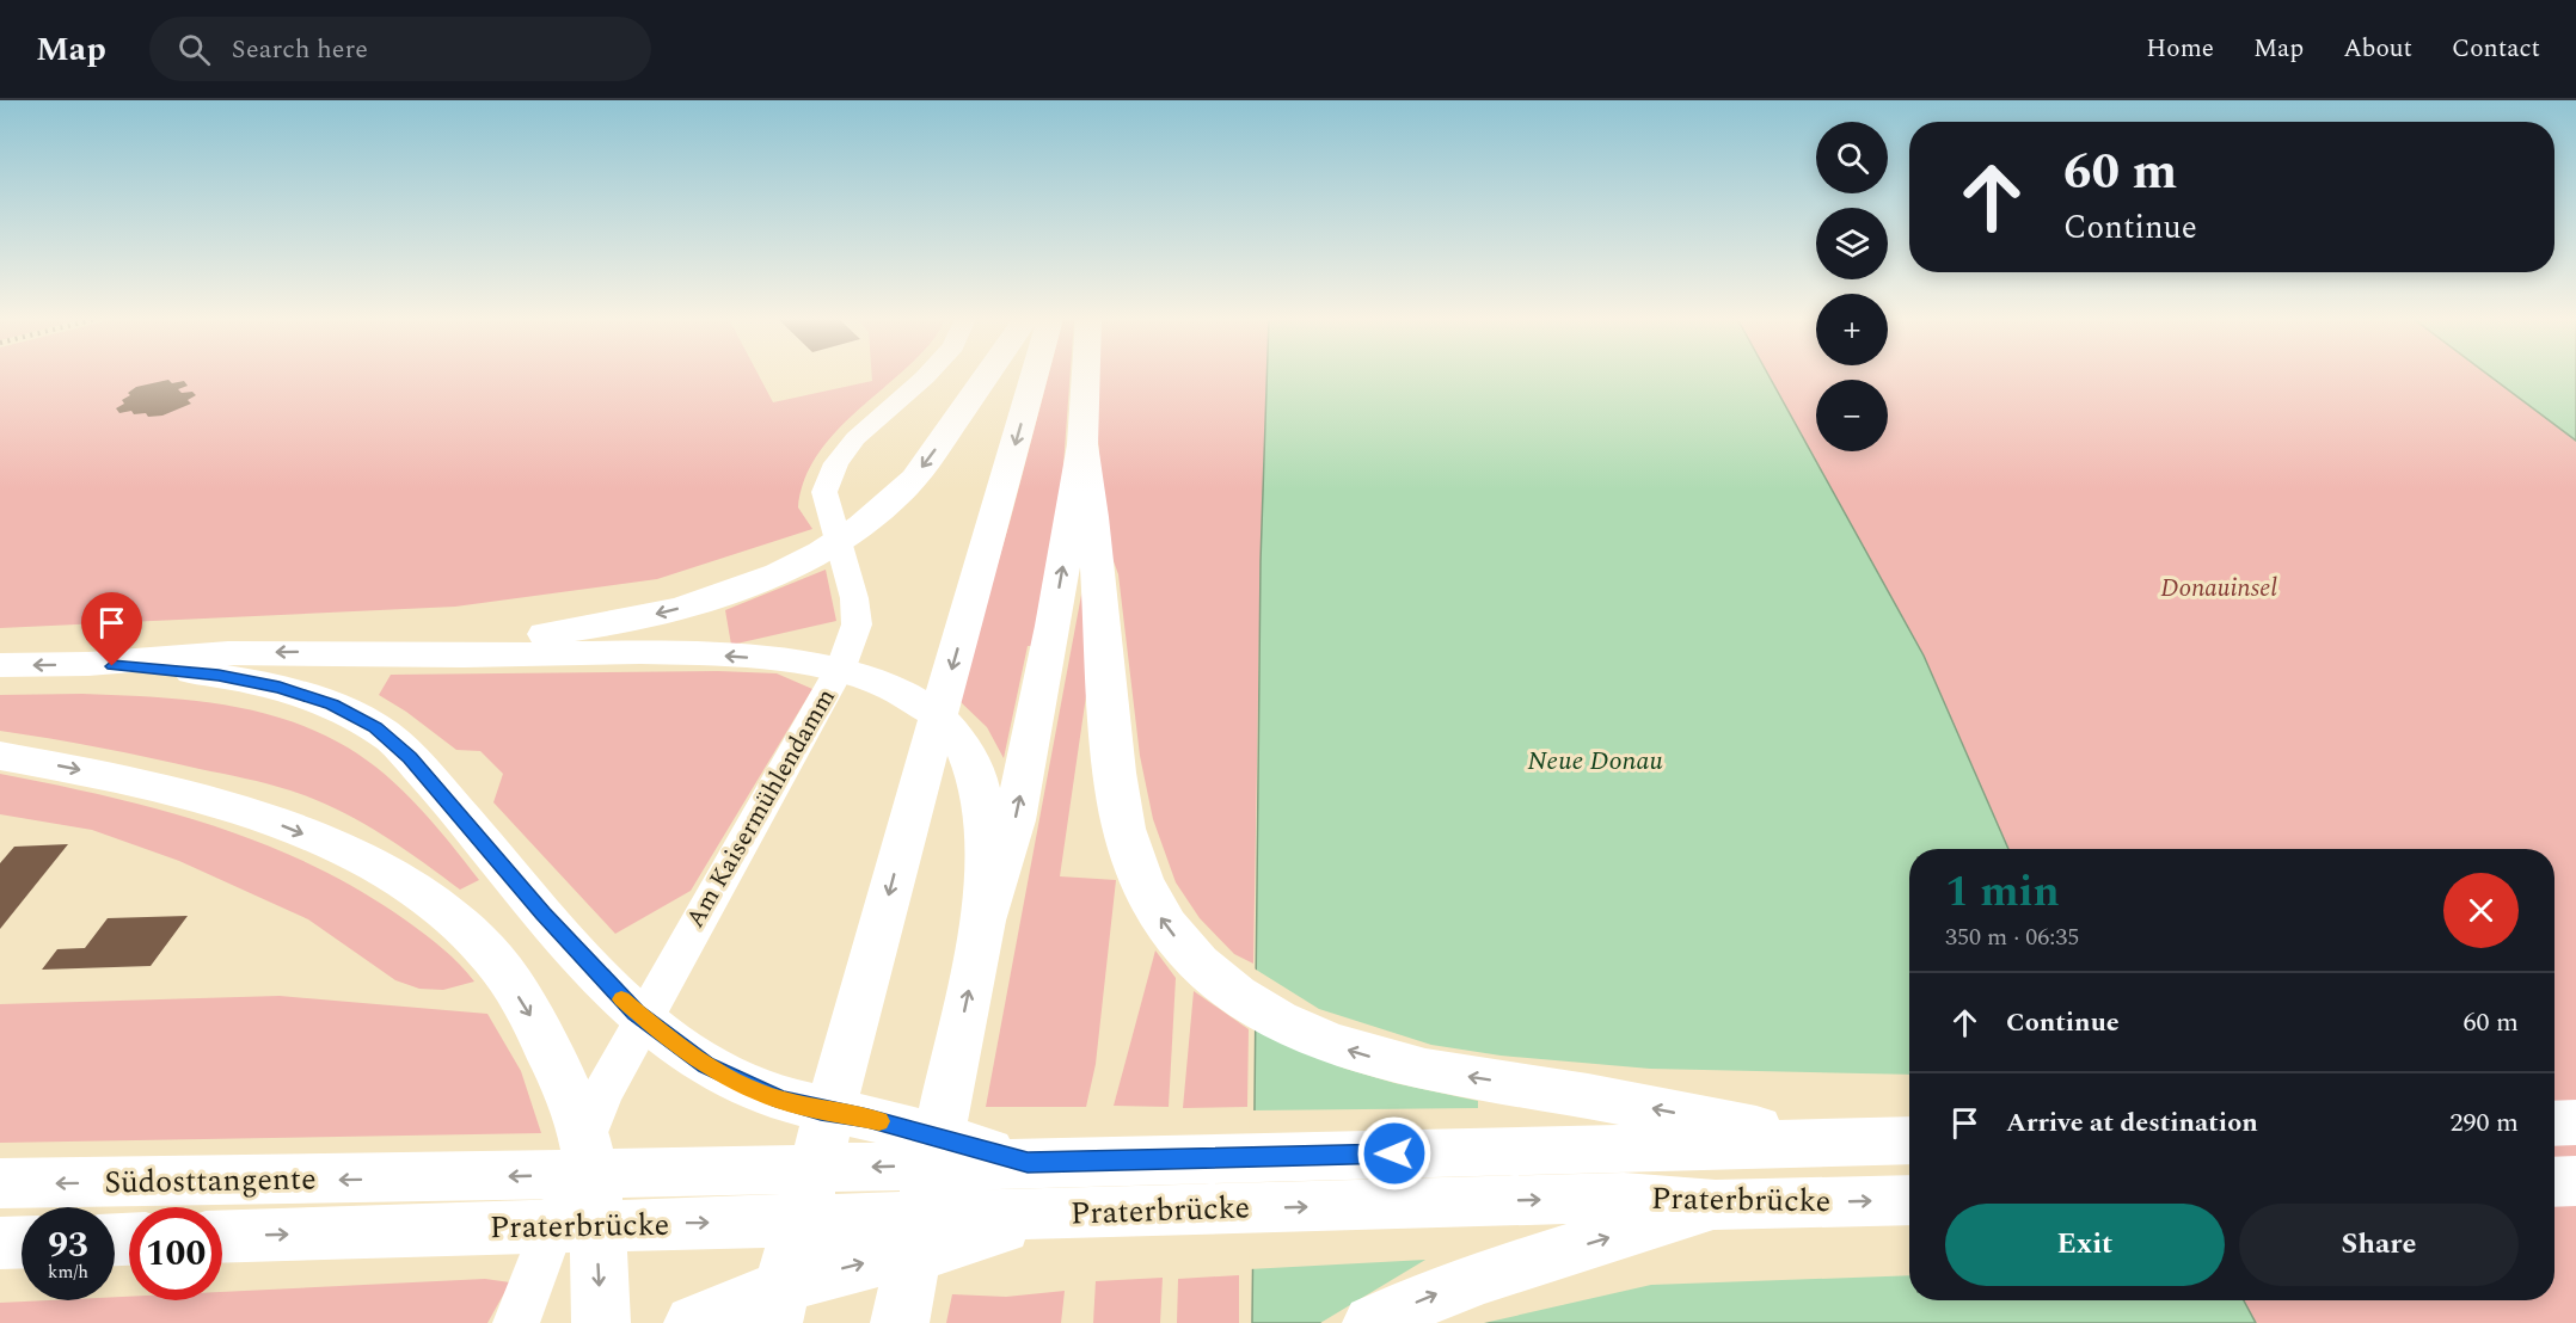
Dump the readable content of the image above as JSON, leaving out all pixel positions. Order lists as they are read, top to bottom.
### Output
{
  "streets": {
    "highway": ["Südosttangente", "Praterbrücke"],
    "street": ["Am Kaisermühlendamm"]
  },
  "crossings": [
    ["Südosttangente", "Praterbrücke"]
  ],
  "water": ["Neue Donau"],
  "parks": ["Donauinsel"],
  "page": {
    "header": "Map",
    "search": "Search here",
    "nav": [
      "Home",
      "Map",
      "About",
      "Contact"
    ],
    "map_buttons": ["+", "−"],
    "turn": ["60 m", "Continue"],
    "heading": ["1 min", "350 m · 06:35"],
    "list": [
      {
        "name": "Continue",
        "value": "60 m"
      },
      {
        "name": "Arrive at destination",
        "value": "290 m"
      }
    ],
    "buttons": ["Exit", "Share"],
    "speed": "93 km/h",
    "limit": "100"
  }
}
